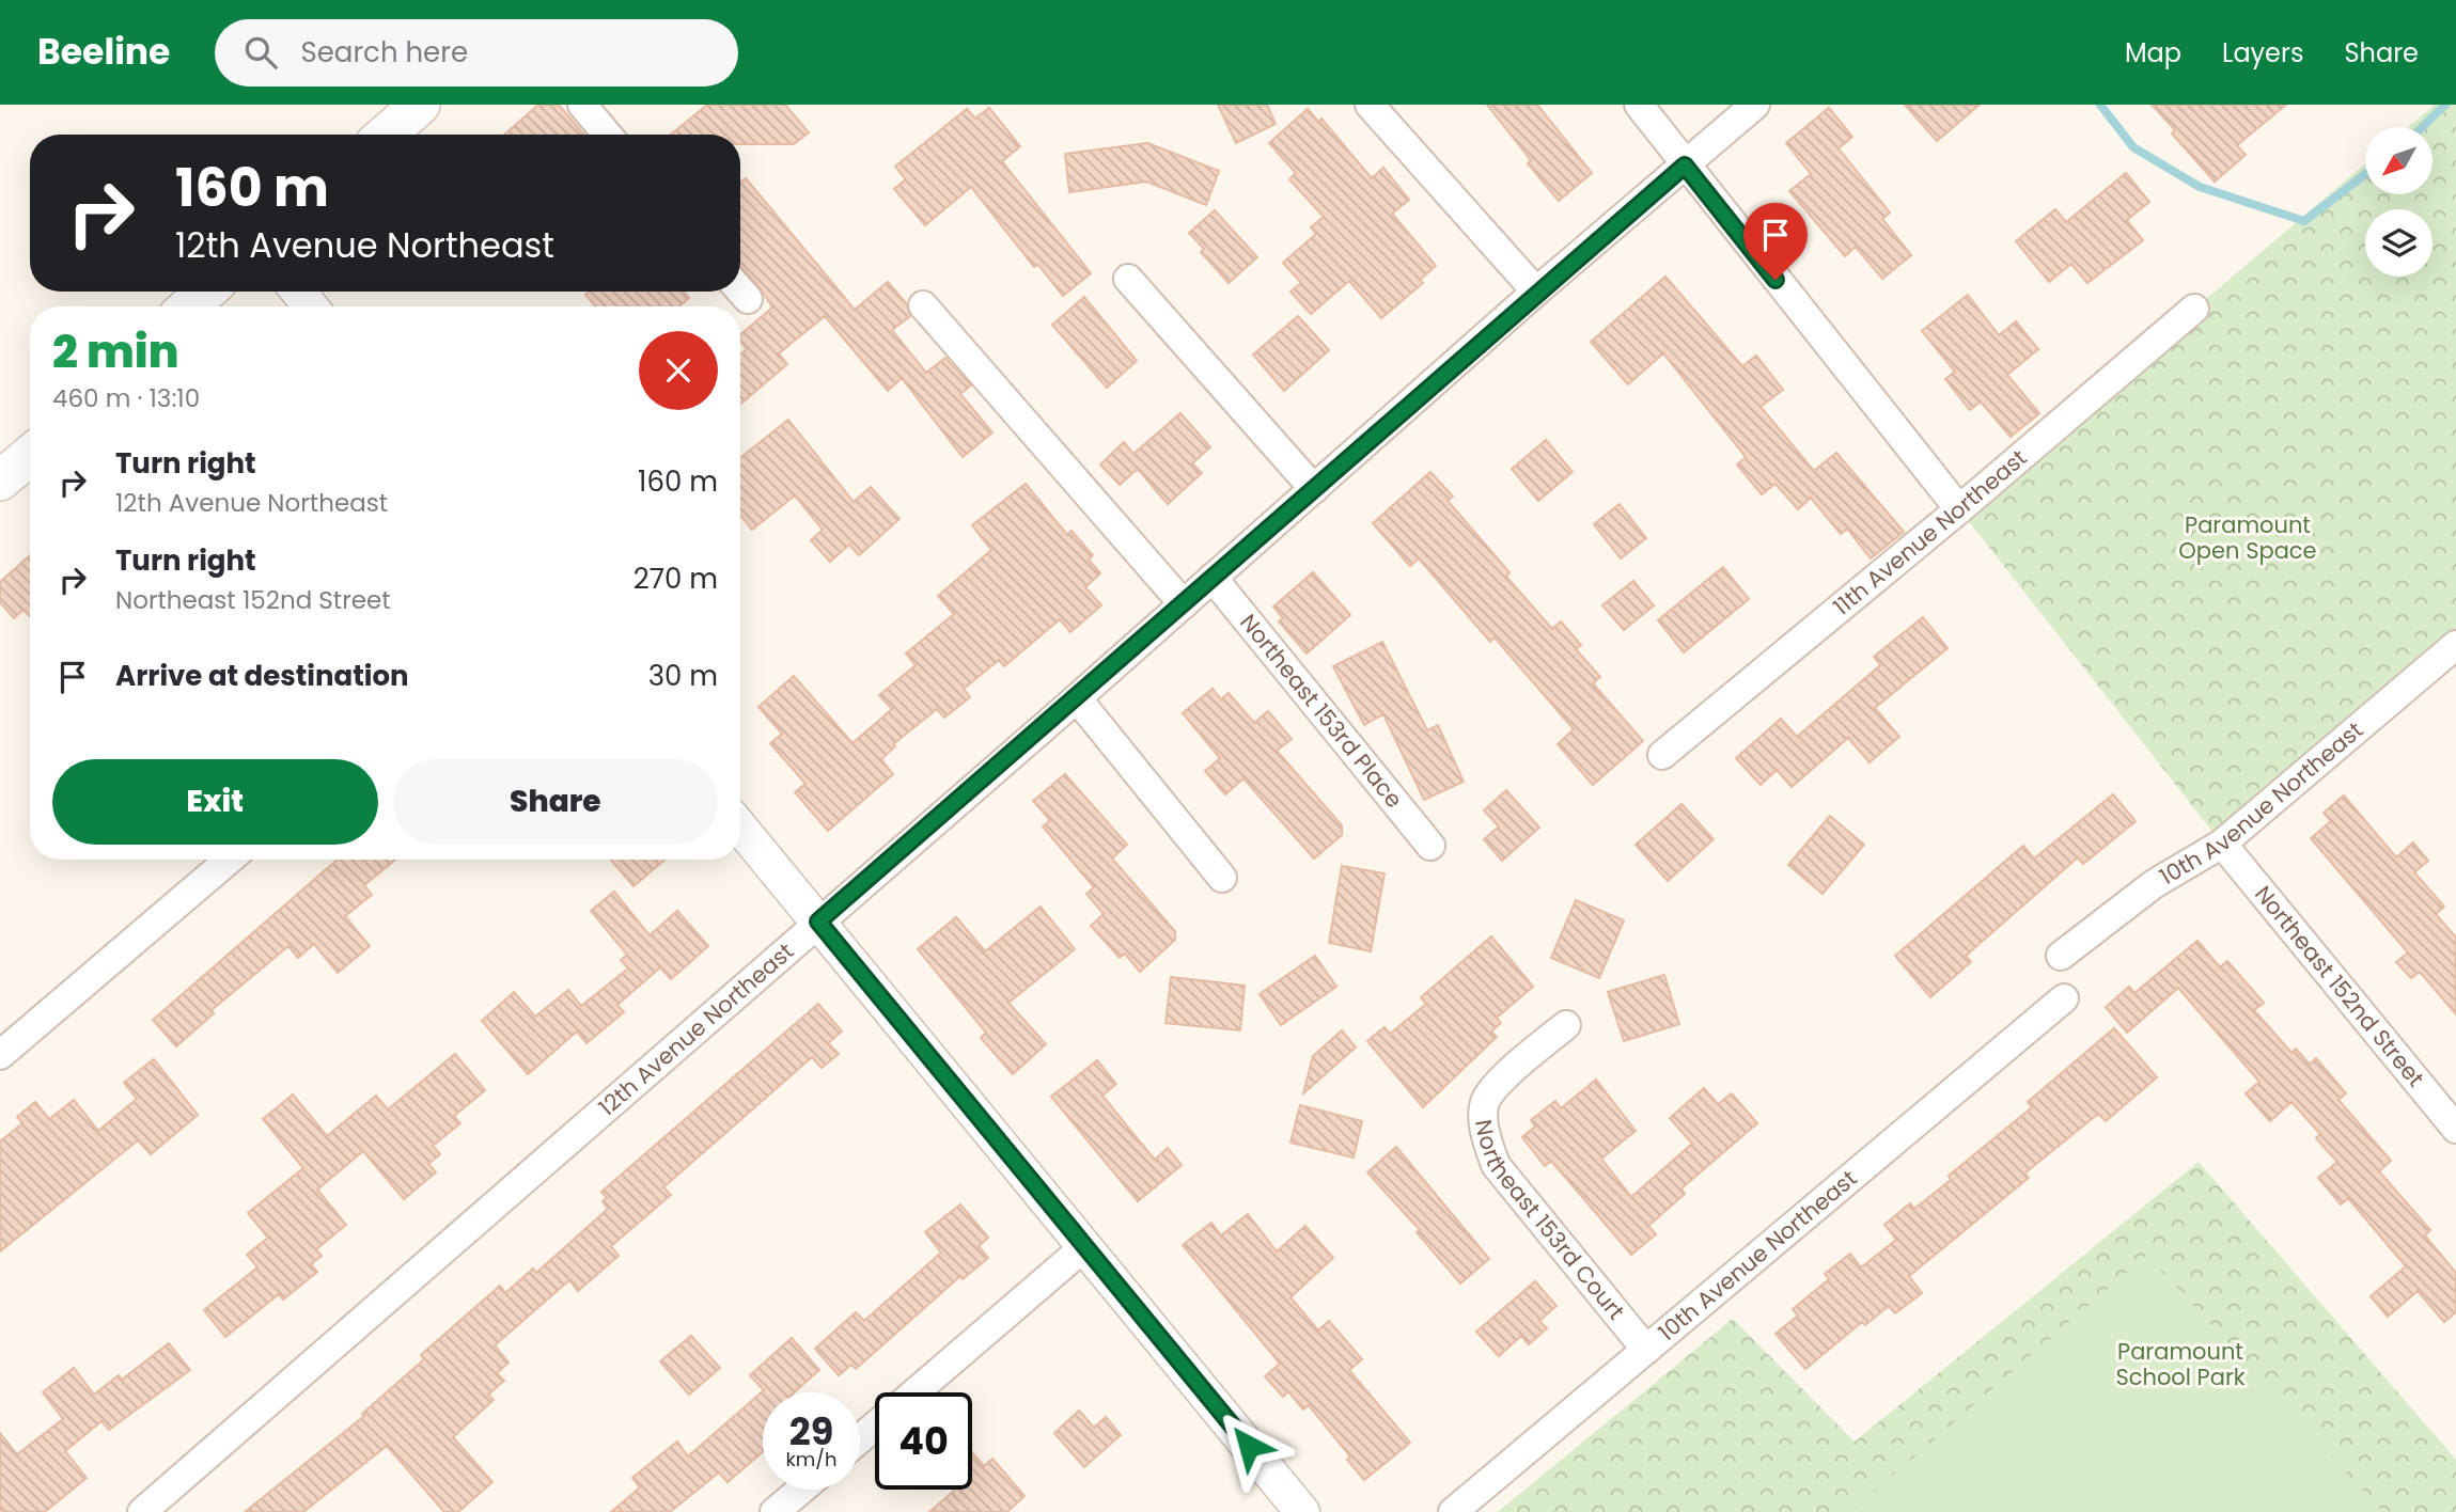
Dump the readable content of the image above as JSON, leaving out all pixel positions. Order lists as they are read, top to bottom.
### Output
{
  "streets": {
    "street": [
      "11th Avenue Northeast",
      "Northeast 153rd Place",
      "10th Avenue Northeast",
      "Northeast 152nd Street",
      "12th Avenue Northeast",
      "Northeast 153rd Court"
    ]
  },
  "crossings": [
    ["Northeast 153rd Place", "12th Avenue Northeast"],
    ["10th Avenue Northeast", "Northeast 152nd Street"],
    ["10th Avenue Northeast", "Northeast 153rd Court"]
  ],
  "parks": ["Paramount Open Space", "Paramount School Park"],
  "north": "bottom left",
  "page": {
    "header": "Beeline",
    "search": "Search here",
    "nav": ["Map", "Layers", "Share"],
    "turn": ["160 m", "12th Avenue Northeast"],
    "heading": ["2 min", "460 m · 13:10"],
    "list": [
      {
        "name": "Turn right",
        "note": "12th Avenue Northeast",
        "value": "160 m"
      },
      {
        "name": "Turn right",
        "note": "Northeast 152nd Street",
        "value": "270 m"
      },
      {
        "name": "Arrive at destination",
        "value": "30 m"
      }
    ],
    "buttons": ["Exit", "Share"],
    "speed": "29 km/h",
    "limit": "40"
  }
}
